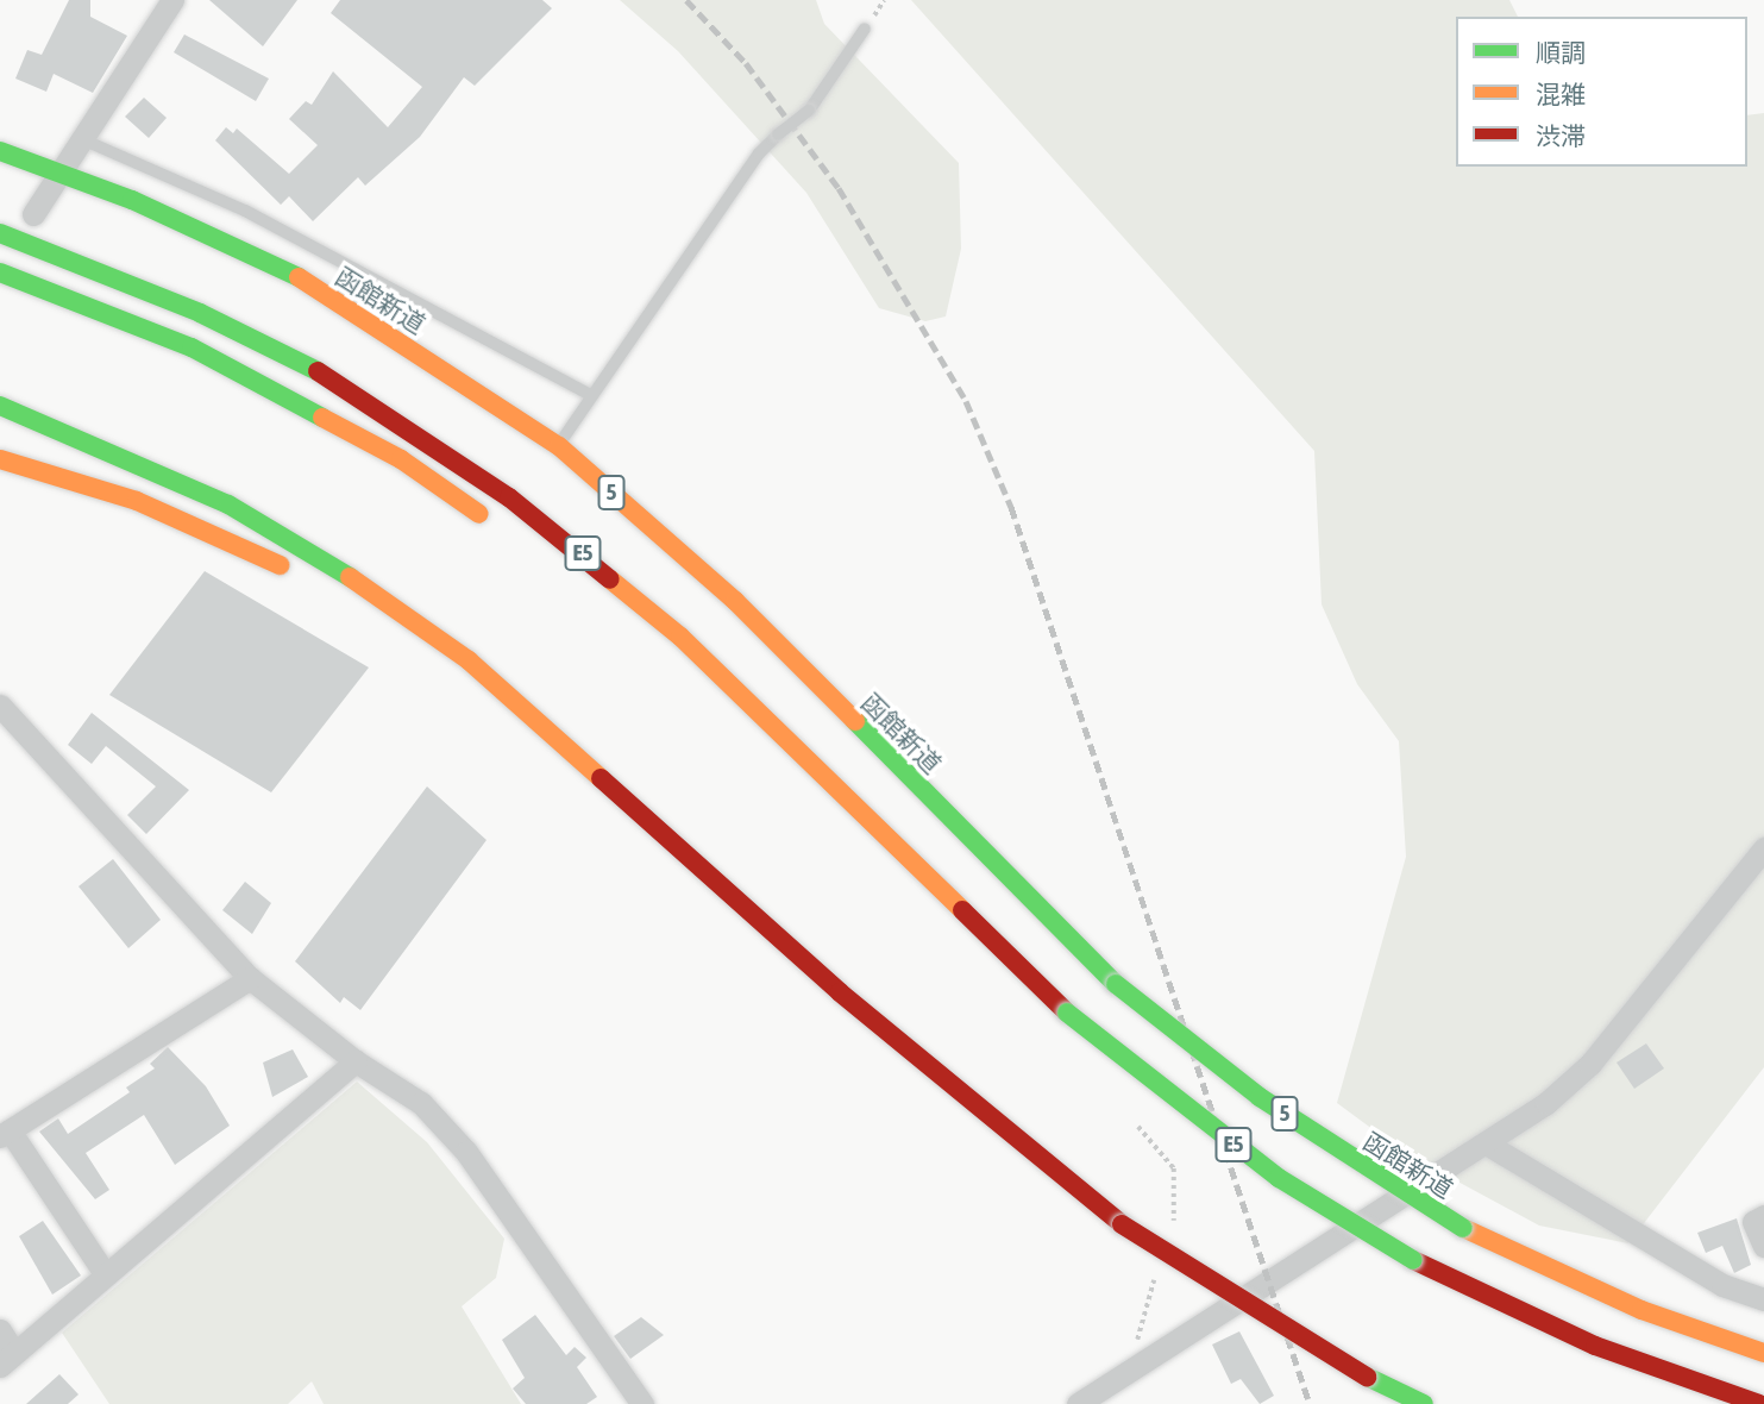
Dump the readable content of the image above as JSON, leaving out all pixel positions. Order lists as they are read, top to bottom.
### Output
{
  "streets": {
    "highway": ["函館新道", "5", "E5"]
  },
  "legend": ["順調", "混雑", "渋滞"]
}
